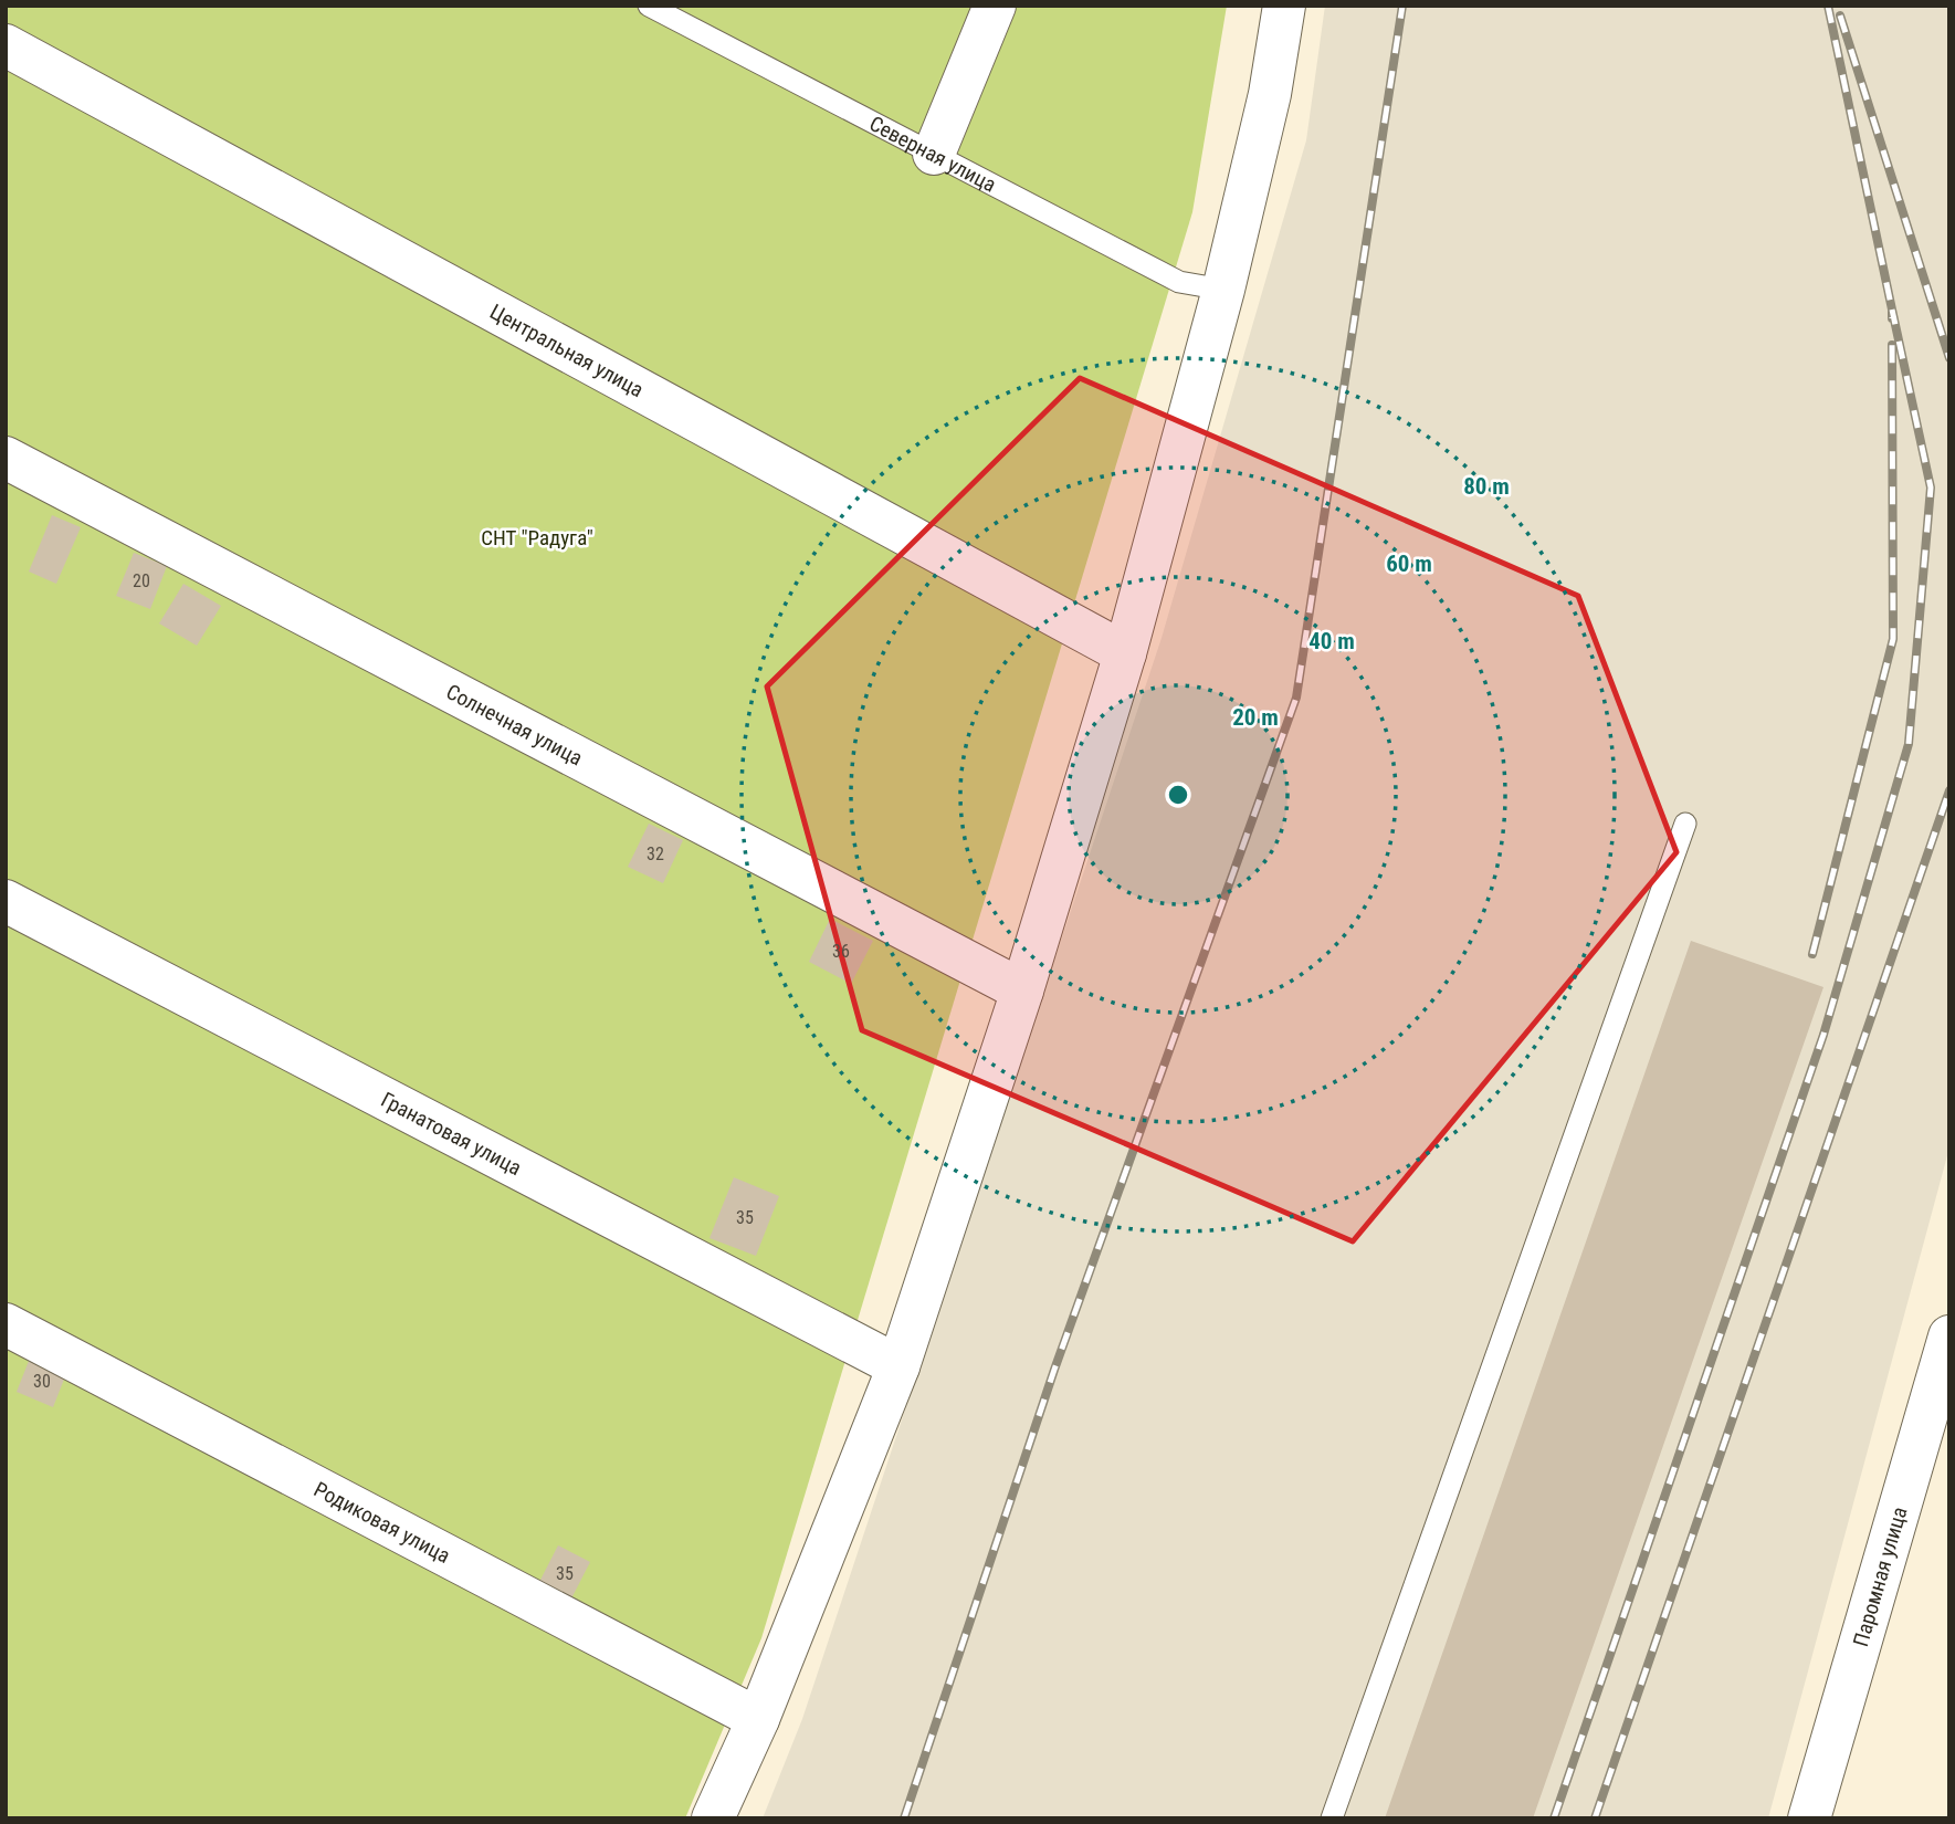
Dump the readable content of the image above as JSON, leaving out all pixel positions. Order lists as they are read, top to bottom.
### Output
{
  "streets": {
    "street": [
      "Центральная улица",
      "Солнечная улица",
      "Гранатовая улица",
      "Родиковая улица",
      "Паромная улица"
    ],
    "lane": ["Северная улица"]
  },
  "parks": ["СНТ \"Радуга\""],
  "house_numbers": [
    "20",
    "32",
    "36",
    "35",
    "30",
    "35"
  ],
  "rings": [
    "80 m",
    "60 m",
    "40 m",
    "20 m"
  ]
}
